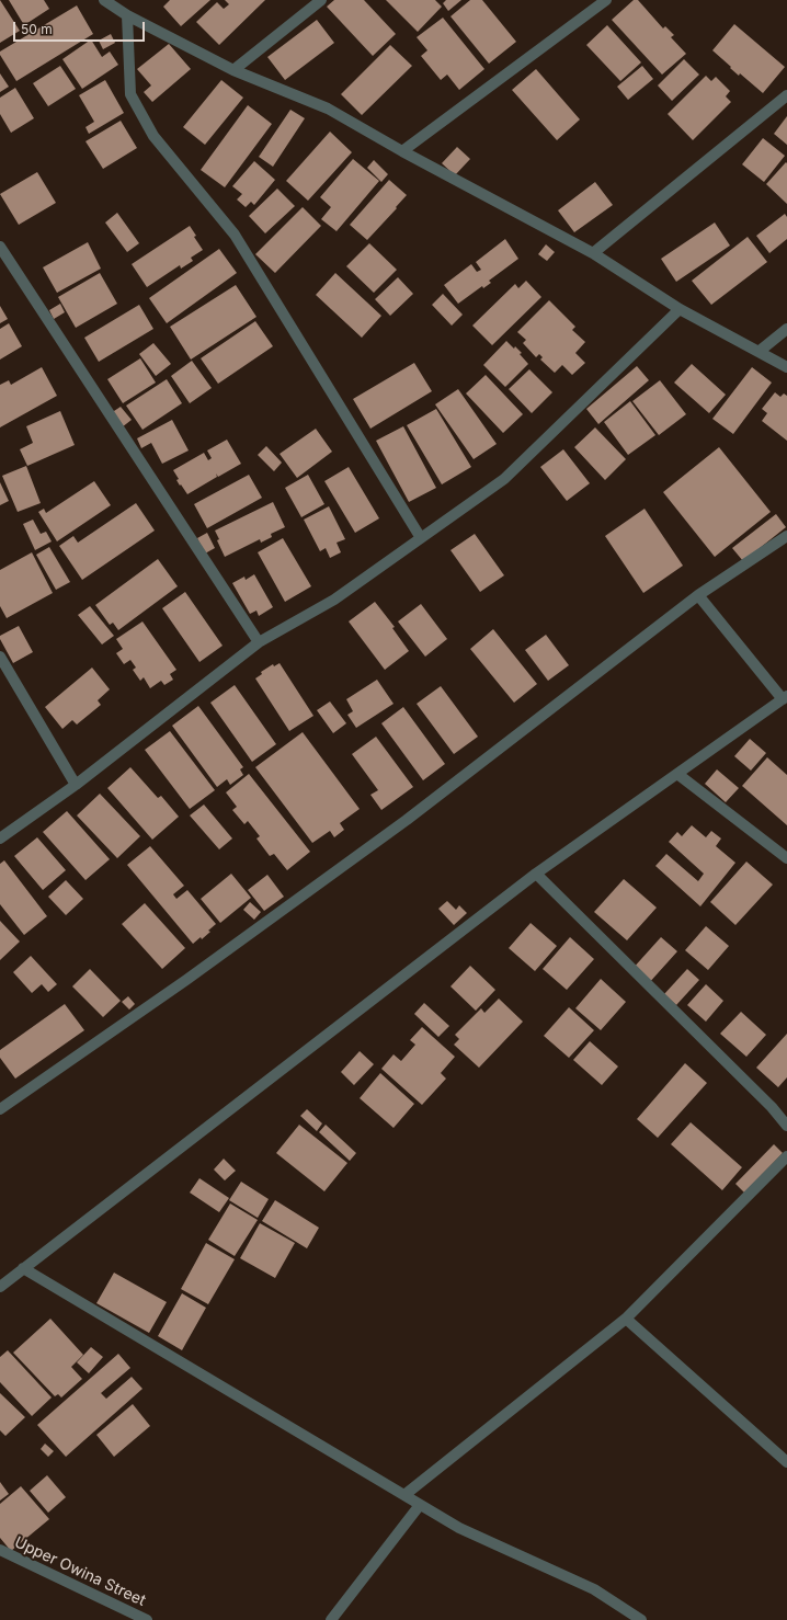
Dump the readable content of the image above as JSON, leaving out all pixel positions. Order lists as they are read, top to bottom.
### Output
{
  "streets": {
    "street": ["Upper Owina Street"]
  },
  "scale_bar": "50 m"
}
